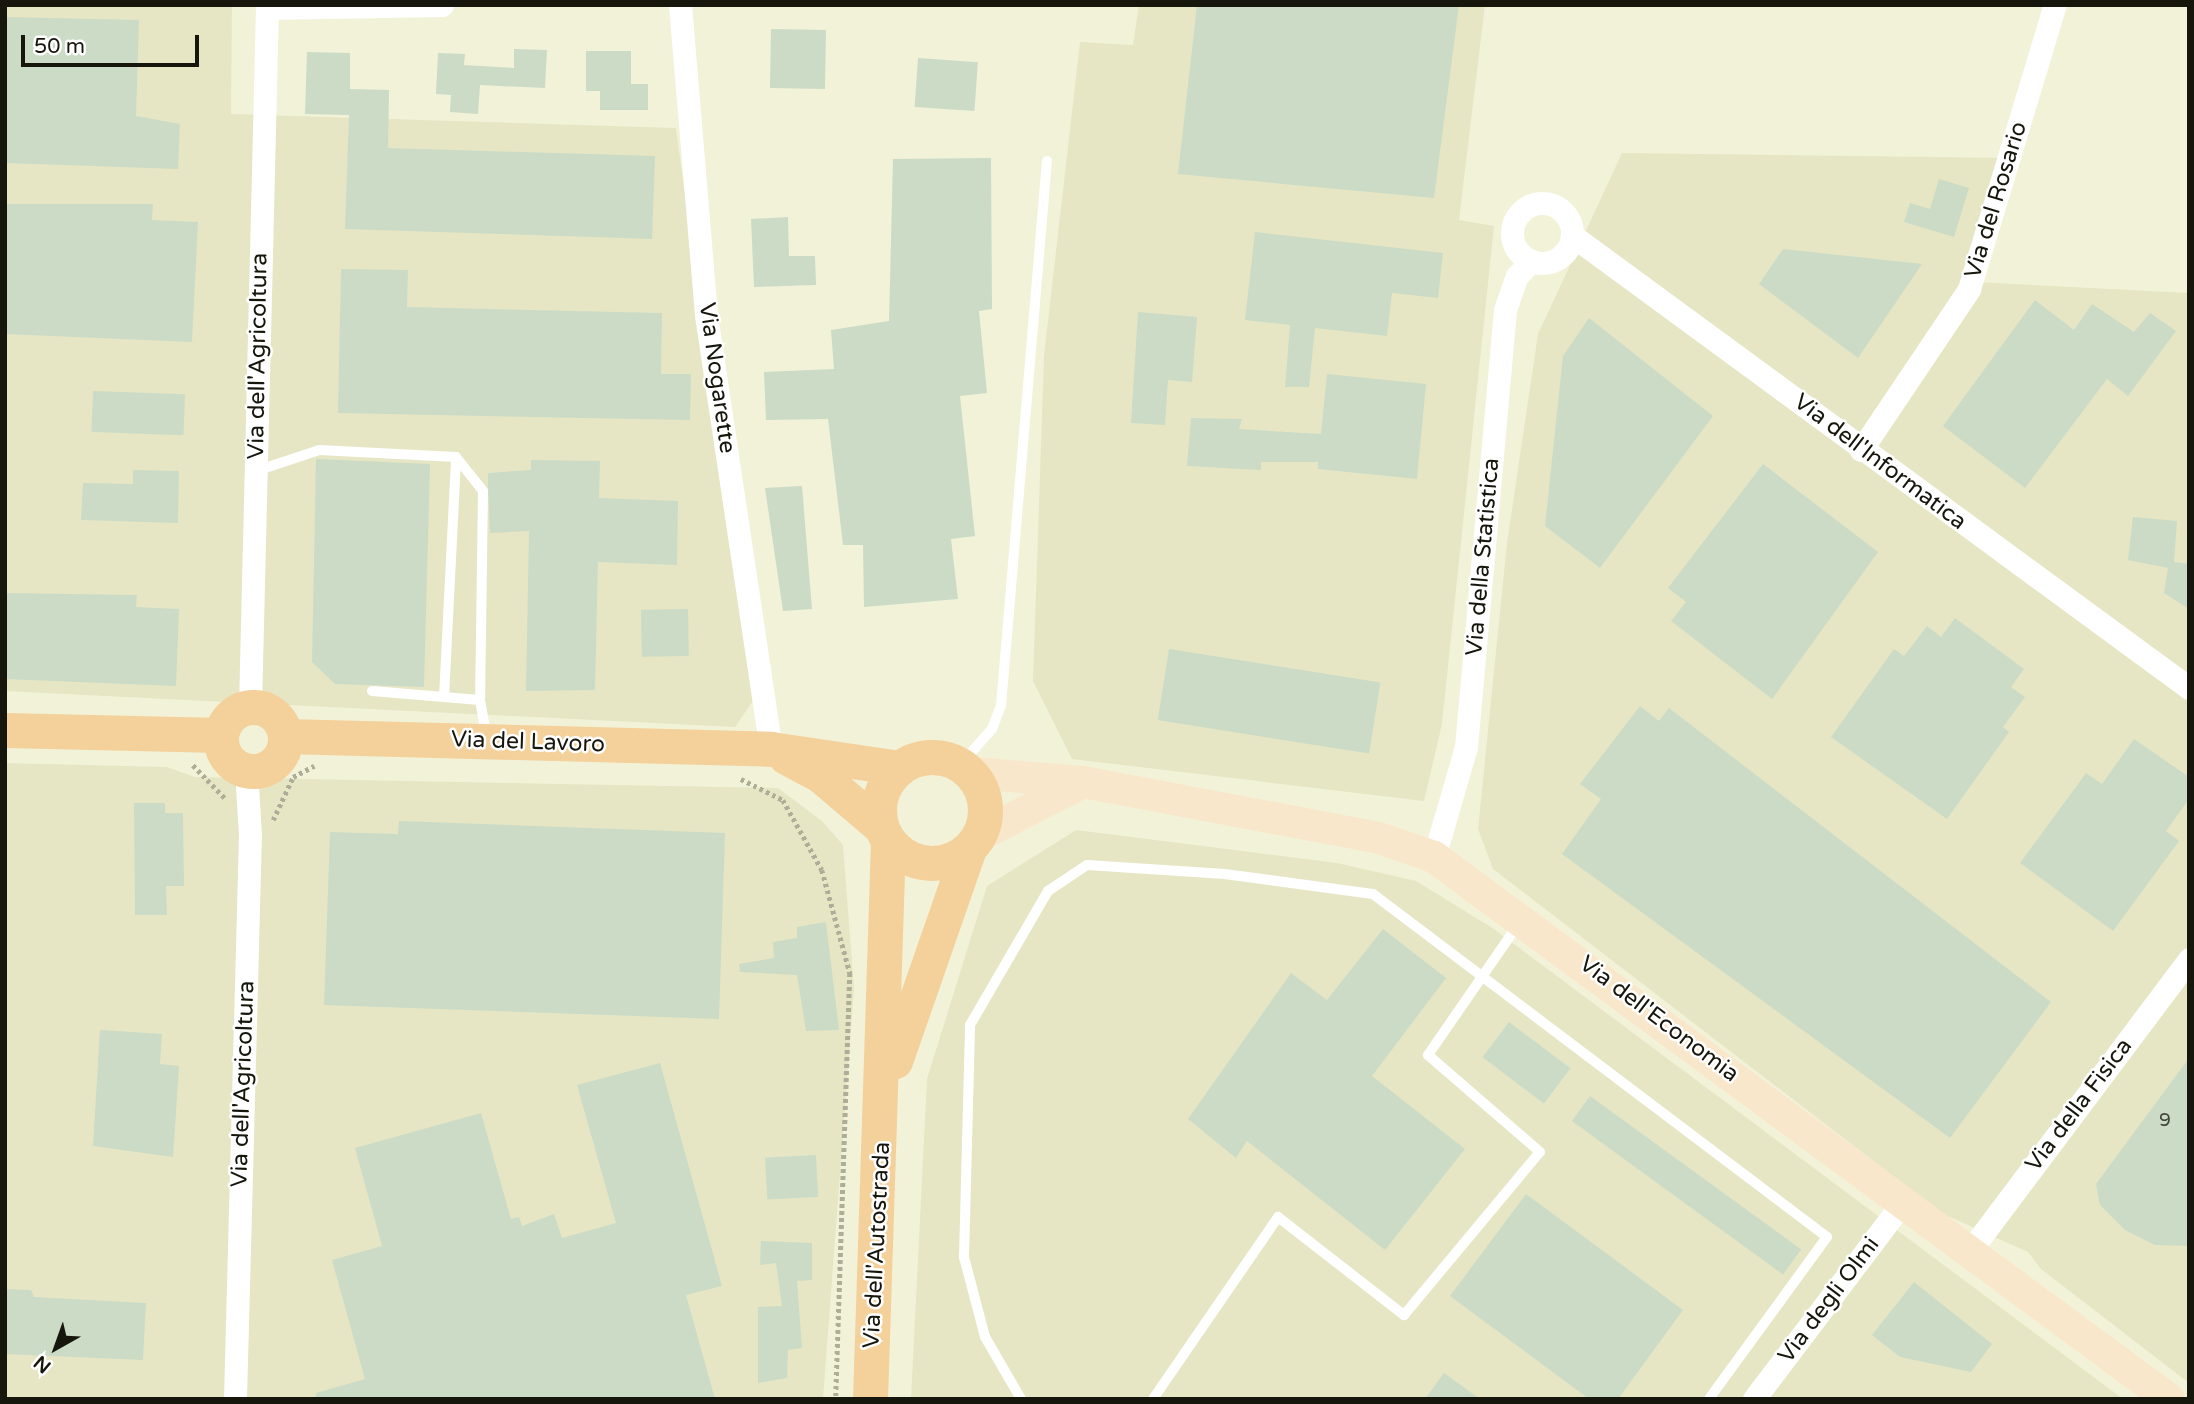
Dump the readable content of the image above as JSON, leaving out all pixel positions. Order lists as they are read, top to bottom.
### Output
{
  "streets": {
    "main road": ["Via del Lavoro", "Via dell'Economia", "Via dell'Autostrada"],
    "street": [
      "Via del Rosario",
      "Via dell'Agricoltura",
      "Via Nogarette",
      "Via dell'Informatica",
      "Via della Statistica",
      "Via della Fisica",
      "Via degli Olmi"
    ]
  },
  "crossings": [
    ["Via del Rosario", "Via dell'Informatica"],
    ["Via dell'Agricoltura", "Via del Lavoro"],
    ["Via Nogarette", "Via del Lavoro"],
    ["Via dell'Informatica", "Via della Statistica"],
    ["Via della Statistica", "Via dell'Economia"],
    ["Via del Lavoro", "Via dell'Economia"],
    ["Via del Lavoro", "Via dell'Autostrada"],
    ["Via dell'Economia", "Via della Fisica"],
    ["Via dell'Economia", "Via dell'Autostrada"],
    ["Via dell'Economia", "Via degli Olmi"]
  ],
  "house_numbers": ["9"],
  "scale_bar": "50 m",
  "north": "bottom left"
}
